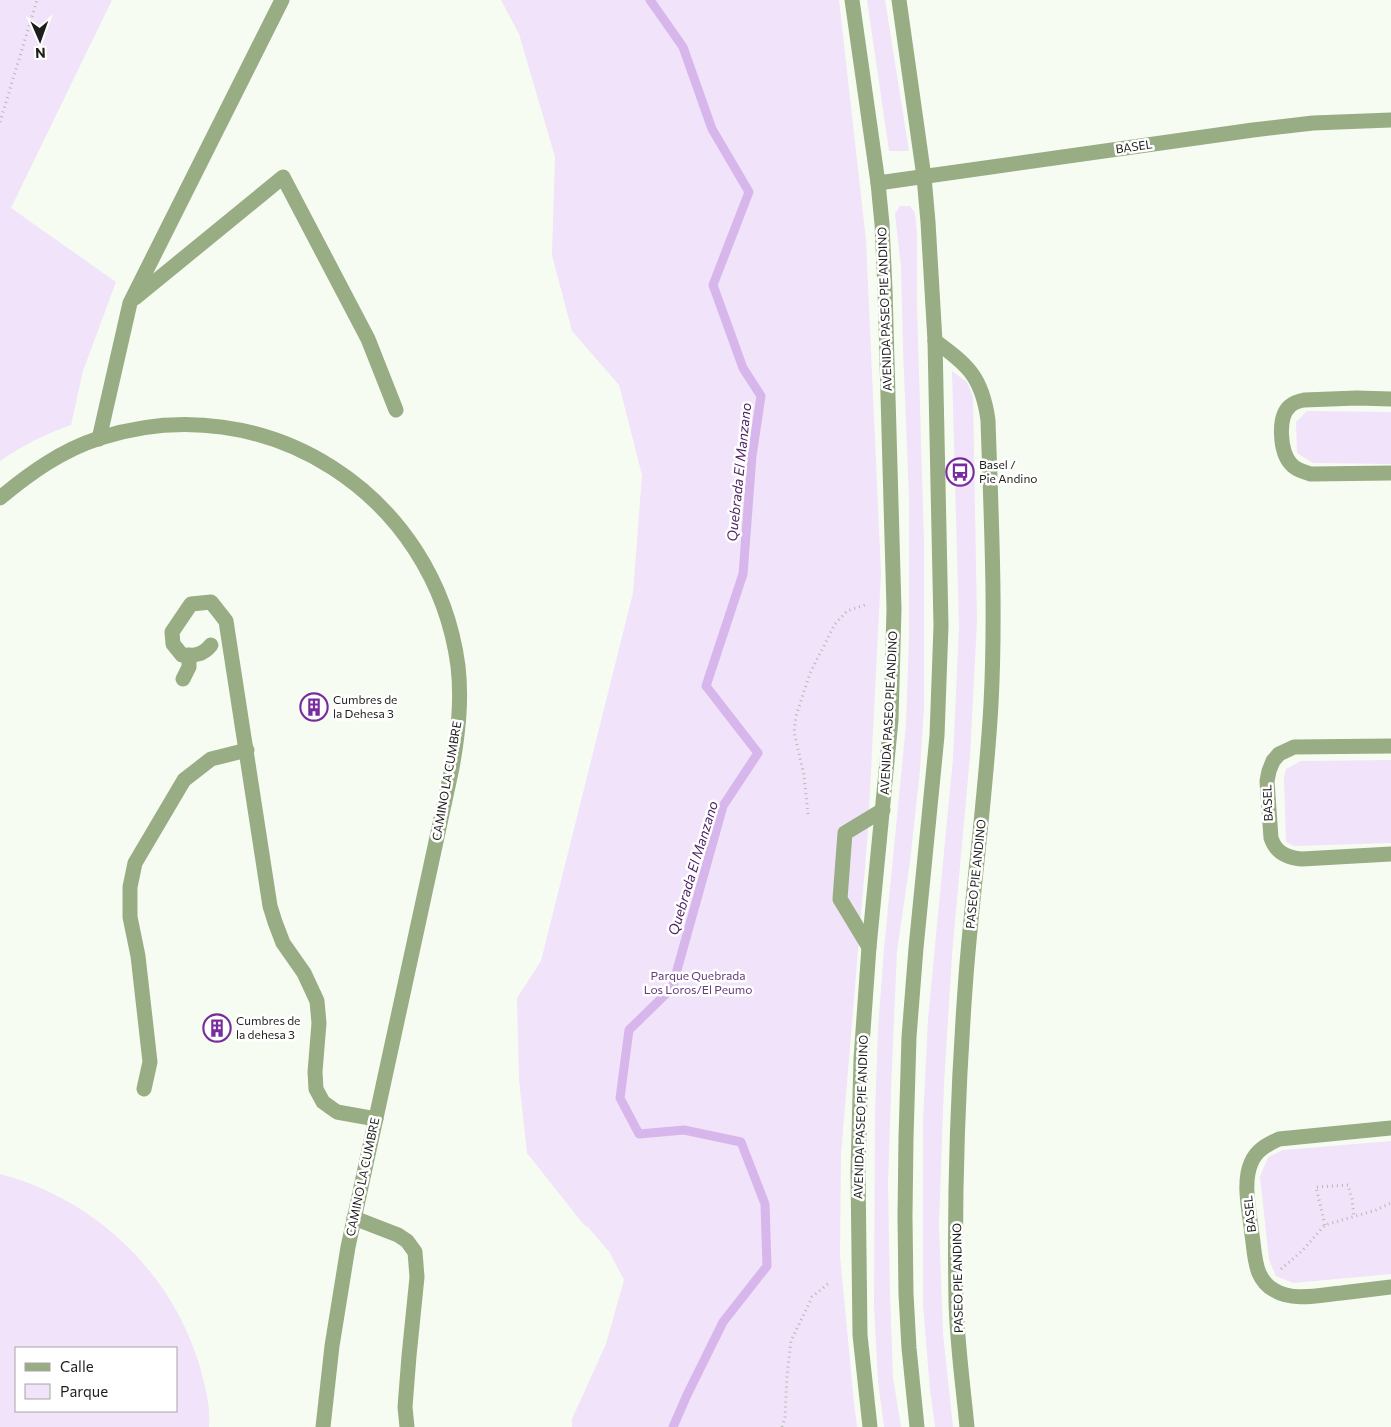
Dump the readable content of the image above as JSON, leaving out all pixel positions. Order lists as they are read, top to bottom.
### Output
{
  "streets": {
    "street": [
      "BASEL",
      "AVENIDA PASEO PIE ANDINO",
      "CAMINO LA CUMBRE",
      "PASEO PIE ANDINO"
    ]
  },
  "crossings": [
    ["BASEL", "AVENIDA PASEO PIE ANDINO"]
  ],
  "water": ["Quebrada El Manzano"],
  "parks": ["Parque Quebrada Los Loros/El Peumo"],
  "places": {
    "bus stop": ["Basel / Pie Andino"],
    "building": ["Cumbres de la Dehesa 3", "Cumbres de la dehesa 3"]
  },
  "legend": ["Calle", "Parque"],
  "north": "bottom"
}
